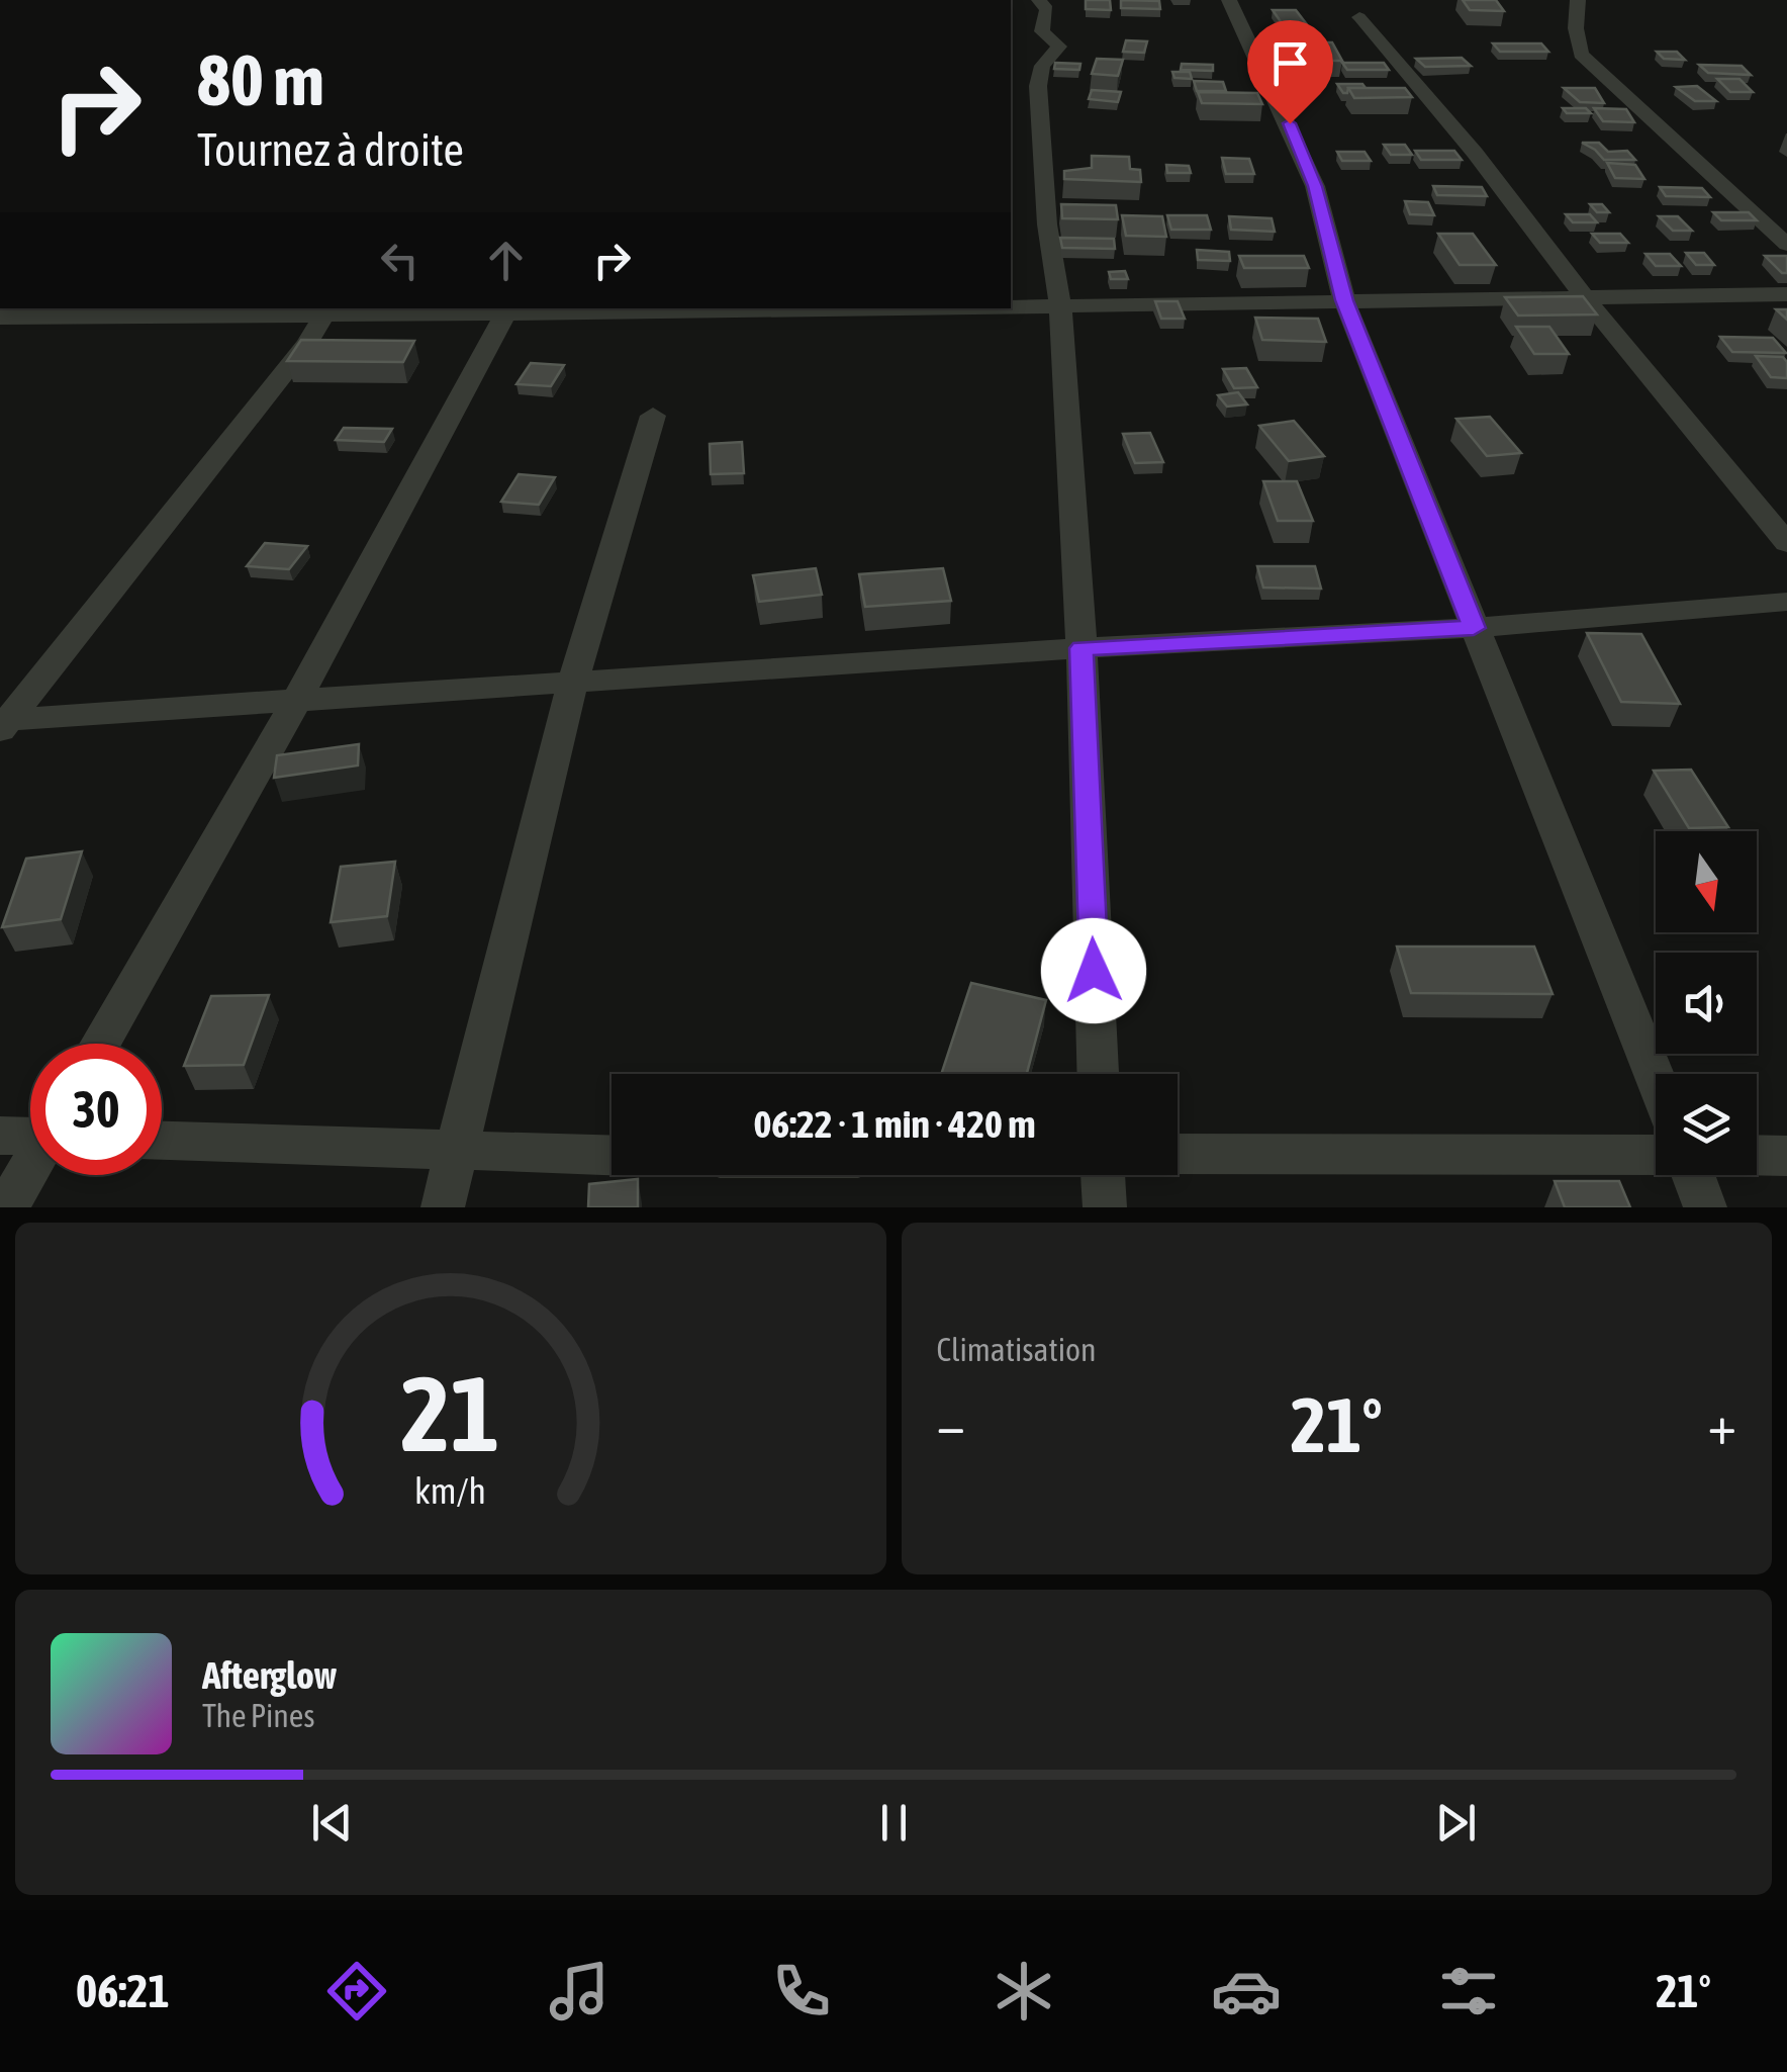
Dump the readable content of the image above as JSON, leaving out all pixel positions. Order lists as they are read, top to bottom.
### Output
{
  "north": "bottom",
  "page": {
    "turn": ["80 m", "Tournez à droite"],
    "limit": "30",
    "trip": "06:22 · 1 min · 420 m",
    "tile": "Climatisation",
    "heat": ["−", "21°", "+"],
    "song": ["Afterglow", "The Pines"],
    "tabs": ["06:21", "21°"],
    "gauge": ["21", "km/h"]
  }
}
